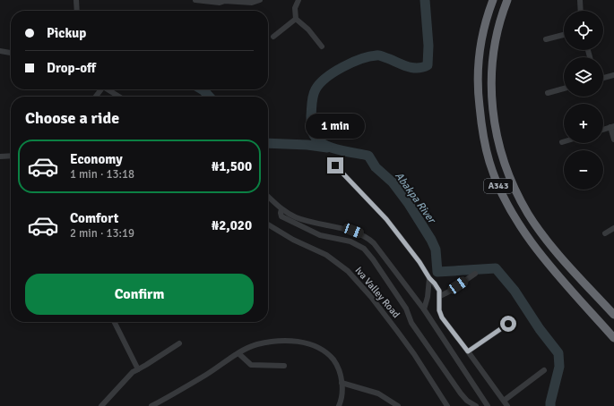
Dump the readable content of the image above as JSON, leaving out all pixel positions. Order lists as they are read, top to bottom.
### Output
{
  "streets": {
    "highway": ["A343"],
    "street": ["Iva Valley Road"]
  },
  "water": ["Abakpa River"],
  "page": {
    "map_buttons": ["+", "−"],
    "banner": ["Pickup", "Drop-off"],
    "heading": "Choose a ride",
    "bubble": "1 min",
    "list": [
      {
        "name": "Economy",
        "note": "1 min · 13:18",
        "value": "₦1,500"
      },
      {
        "name": "Comfort",
        "note": "2 min · 13:19",
        "value": "₦2,020"
      }
    ],
    "buttons": "Confirm"
  }
}
